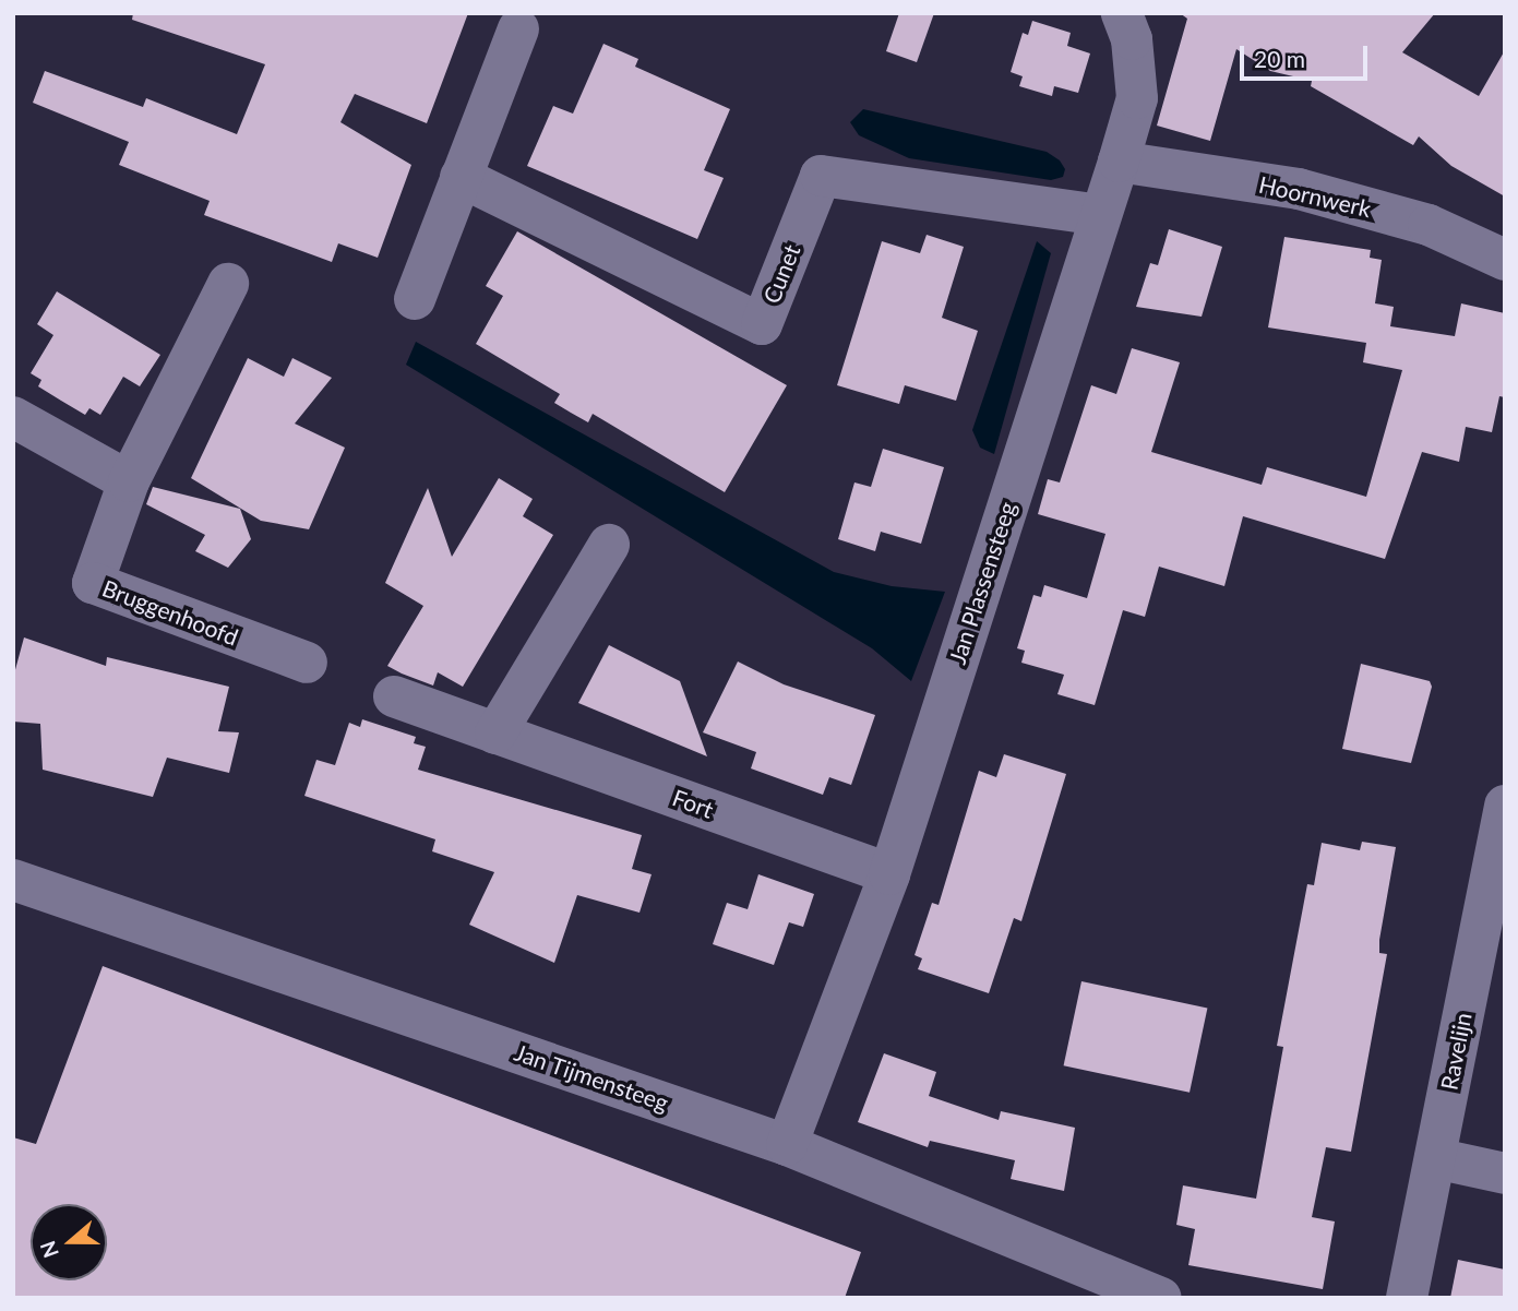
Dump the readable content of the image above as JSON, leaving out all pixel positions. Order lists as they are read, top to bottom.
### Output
{
  "streets": {
    "street": [
      "Hoornwerk",
      "Cunet",
      "Jan Plassensteeg",
      "Bruggenhoofd",
      "Fort",
      "Ravelijn",
      "Jan Tijmensteeg"
    ]
  },
  "crossings": [
    ["Hoornwerk", "Jan Plassensteeg"],
    ["Cunet", "Jan Plassensteeg"],
    ["Jan Plassensteeg", "Fort"],
    ["Jan Plassensteeg", "Jan Tijmensteeg"]
  ],
  "scale_bar": "20 m",
  "north": "left"
}
